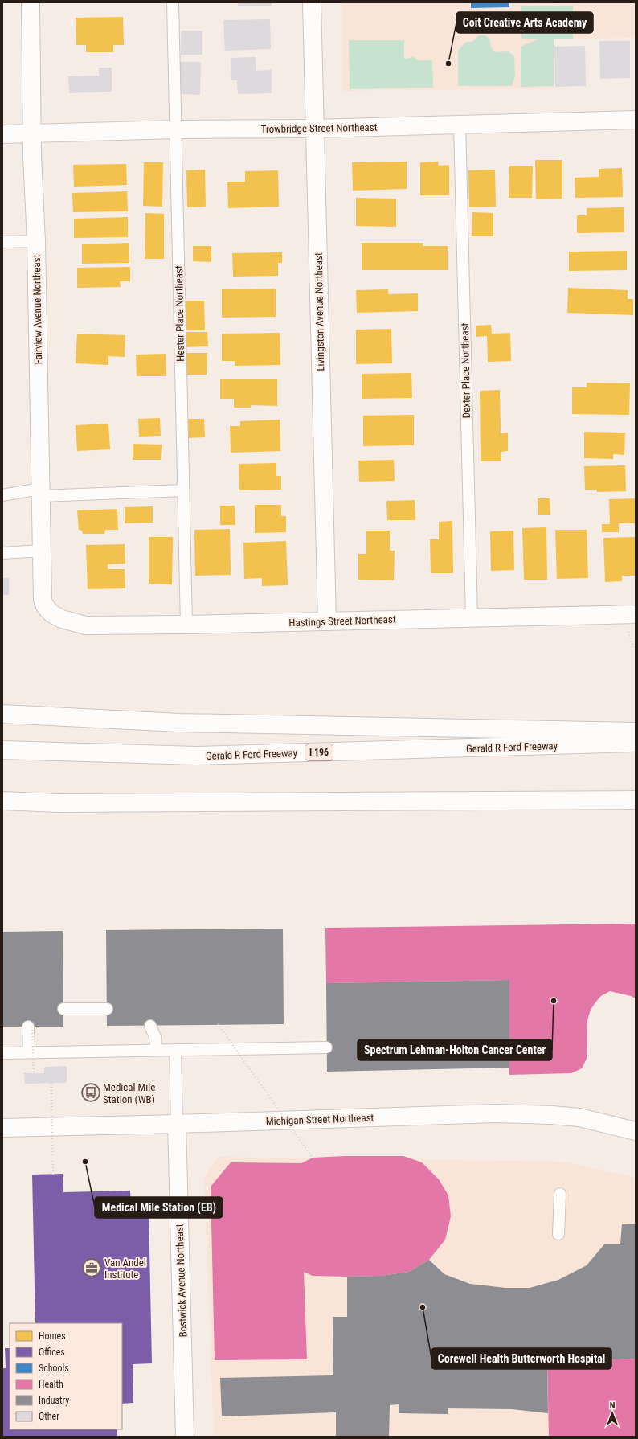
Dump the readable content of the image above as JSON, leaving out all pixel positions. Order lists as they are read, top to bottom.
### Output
{
  "streets": {
    "main road": [
      "Trowbridge Street Northeast",
      "Fairview Avenue Northeast",
      "Livingston Avenue Northeast",
      "Hastings Street Northeast",
      "Gerald R Ford Freeway",
      "I 196",
      "Michigan Street Northeast",
      "Bostwick Avenue Northeast"
    ],
    "lane": ["Hester Place Northeast", "Dexter Place Northeast"]
  },
  "crossings": [
    ["Trowbridge Street Northeast", "Fairview Avenue Northeast"],
    ["Trowbridge Street Northeast", "Livingston Avenue Northeast"],
    ["Trowbridge Street Northeast", "Hester Place Northeast"],
    ["Trowbridge Street Northeast", "Dexter Place Northeast"],
    ["Fairview Avenue Northeast", "Hastings Street Northeast"],
    ["Livingston Avenue Northeast", "Hastings Street Northeast"],
    ["Hester Place Northeast", "Hastings Street Northeast"],
    ["Dexter Place Northeast", "Hastings Street Northeast"],
    ["Michigan Street Northeast", "Bostwick Avenue Northeast"]
  ],
  "places": {
    "other": [
      "Coit Creative Arts Academy",
      "Spectrum Lehman-Holton Cancer Center",
      "Medical Mile Station (EB)",
      "Corewell Health Butterworth Hospital"
    ],
    "bus stop": ["Medical Mile Station (WB)"],
    "office": ["Van Andel Institute"]
  },
  "legend": [
    "Homes",
    "Offices",
    "Schools",
    "Health",
    "Industry",
    "Other"
  ],
  "north": "top"
}
